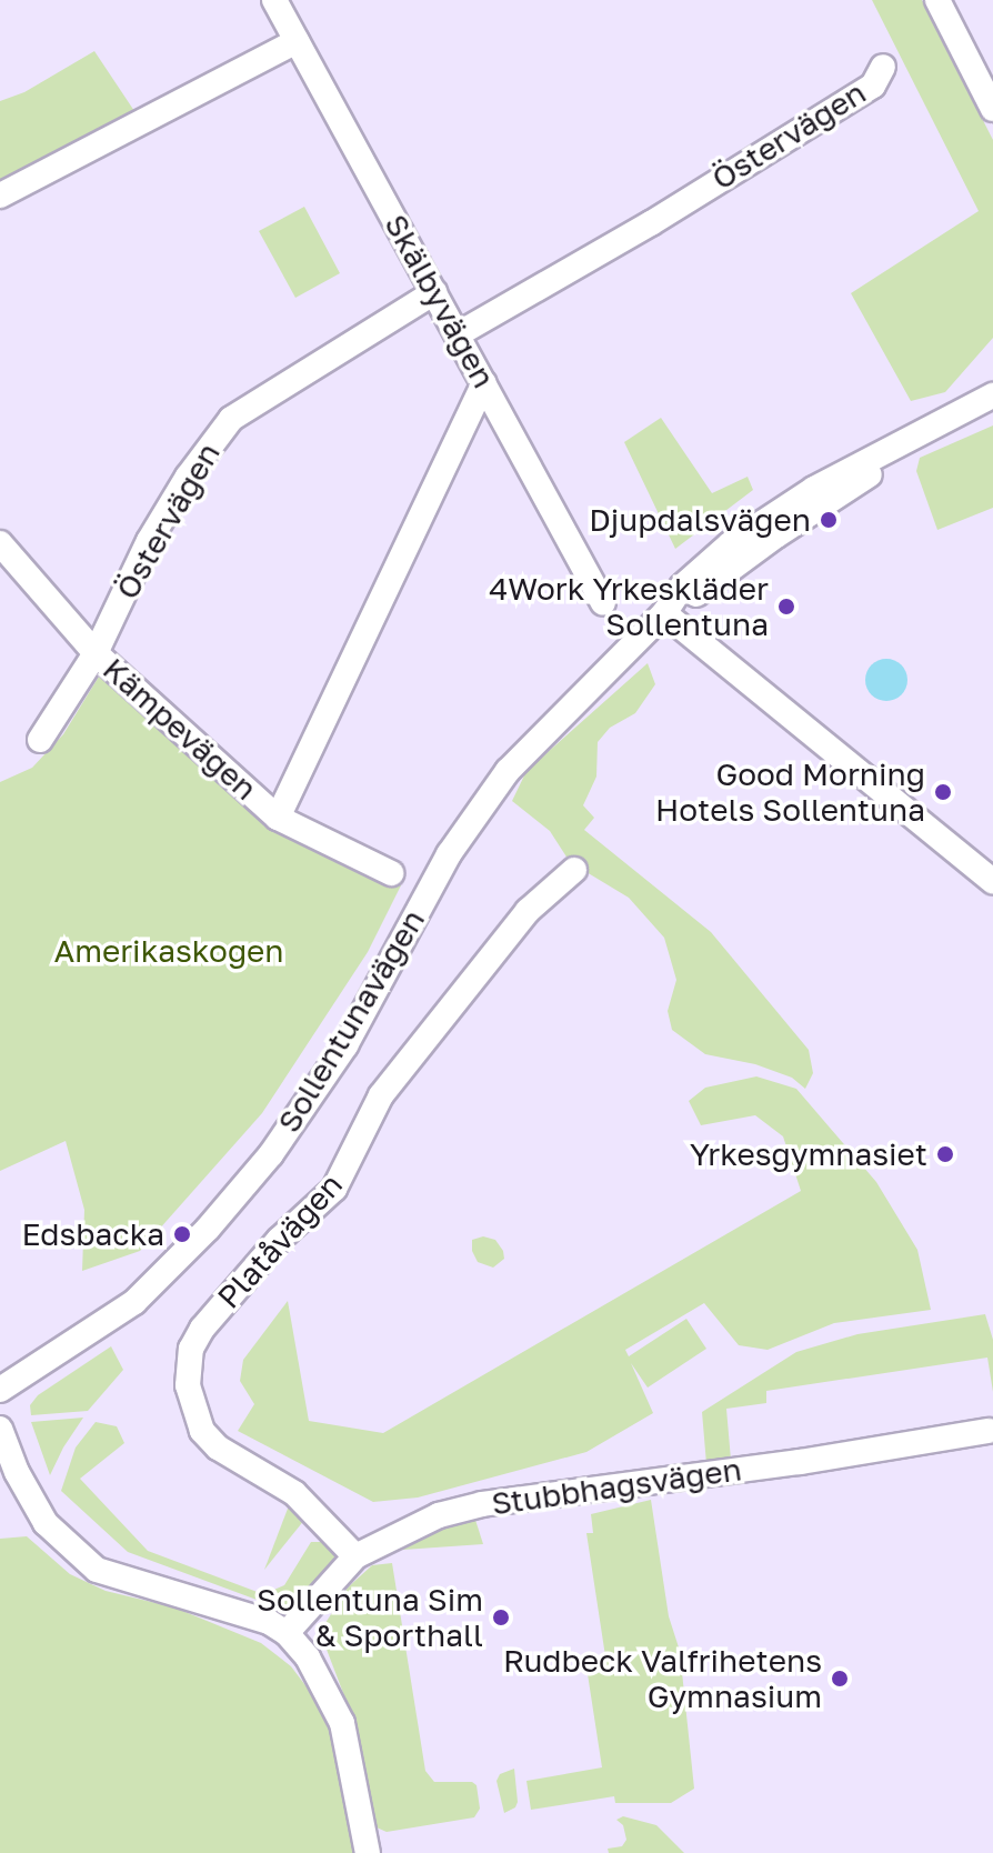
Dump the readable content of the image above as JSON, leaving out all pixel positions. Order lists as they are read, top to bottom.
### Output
{
  "streets": {
    "street": [
      "Östervägen",
      "Skälbyvägen",
      "Kämpevägen",
      "Sollentunavägen",
      "Platåvägen",
      "Stubbhagsvägen"
    ]
  },
  "crossings": [
    ["Östervägen", "Skälbyvägen"],
    ["Östervägen", "Kämpevägen"],
    ["Platåvägen", "Stubbhagsvägen"]
  ],
  "parks": ["Amerikaskogen"],
  "places": [
    "Djupdalsvägen",
    "4Work Yrkeskläder Sollentuna",
    "Good Morning Hotels Sollentuna",
    "Yrkesgymnasiet",
    "Edsbacka",
    "Sollentuna Sim & Sporthall",
    "Rudbeck Valfrihetens Gymnasium"
  ]
}
